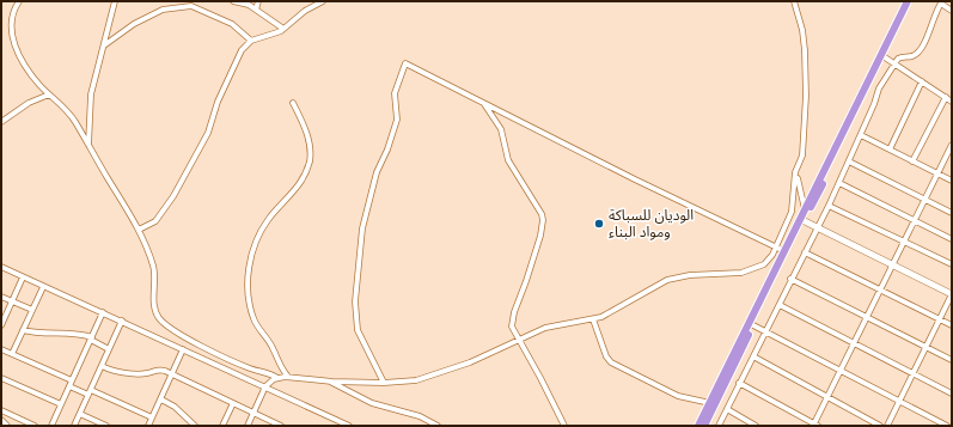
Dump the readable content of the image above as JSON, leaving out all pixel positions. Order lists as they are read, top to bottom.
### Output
{
  "places": ["الوديان للسباكة ومواد البناء"]
}
